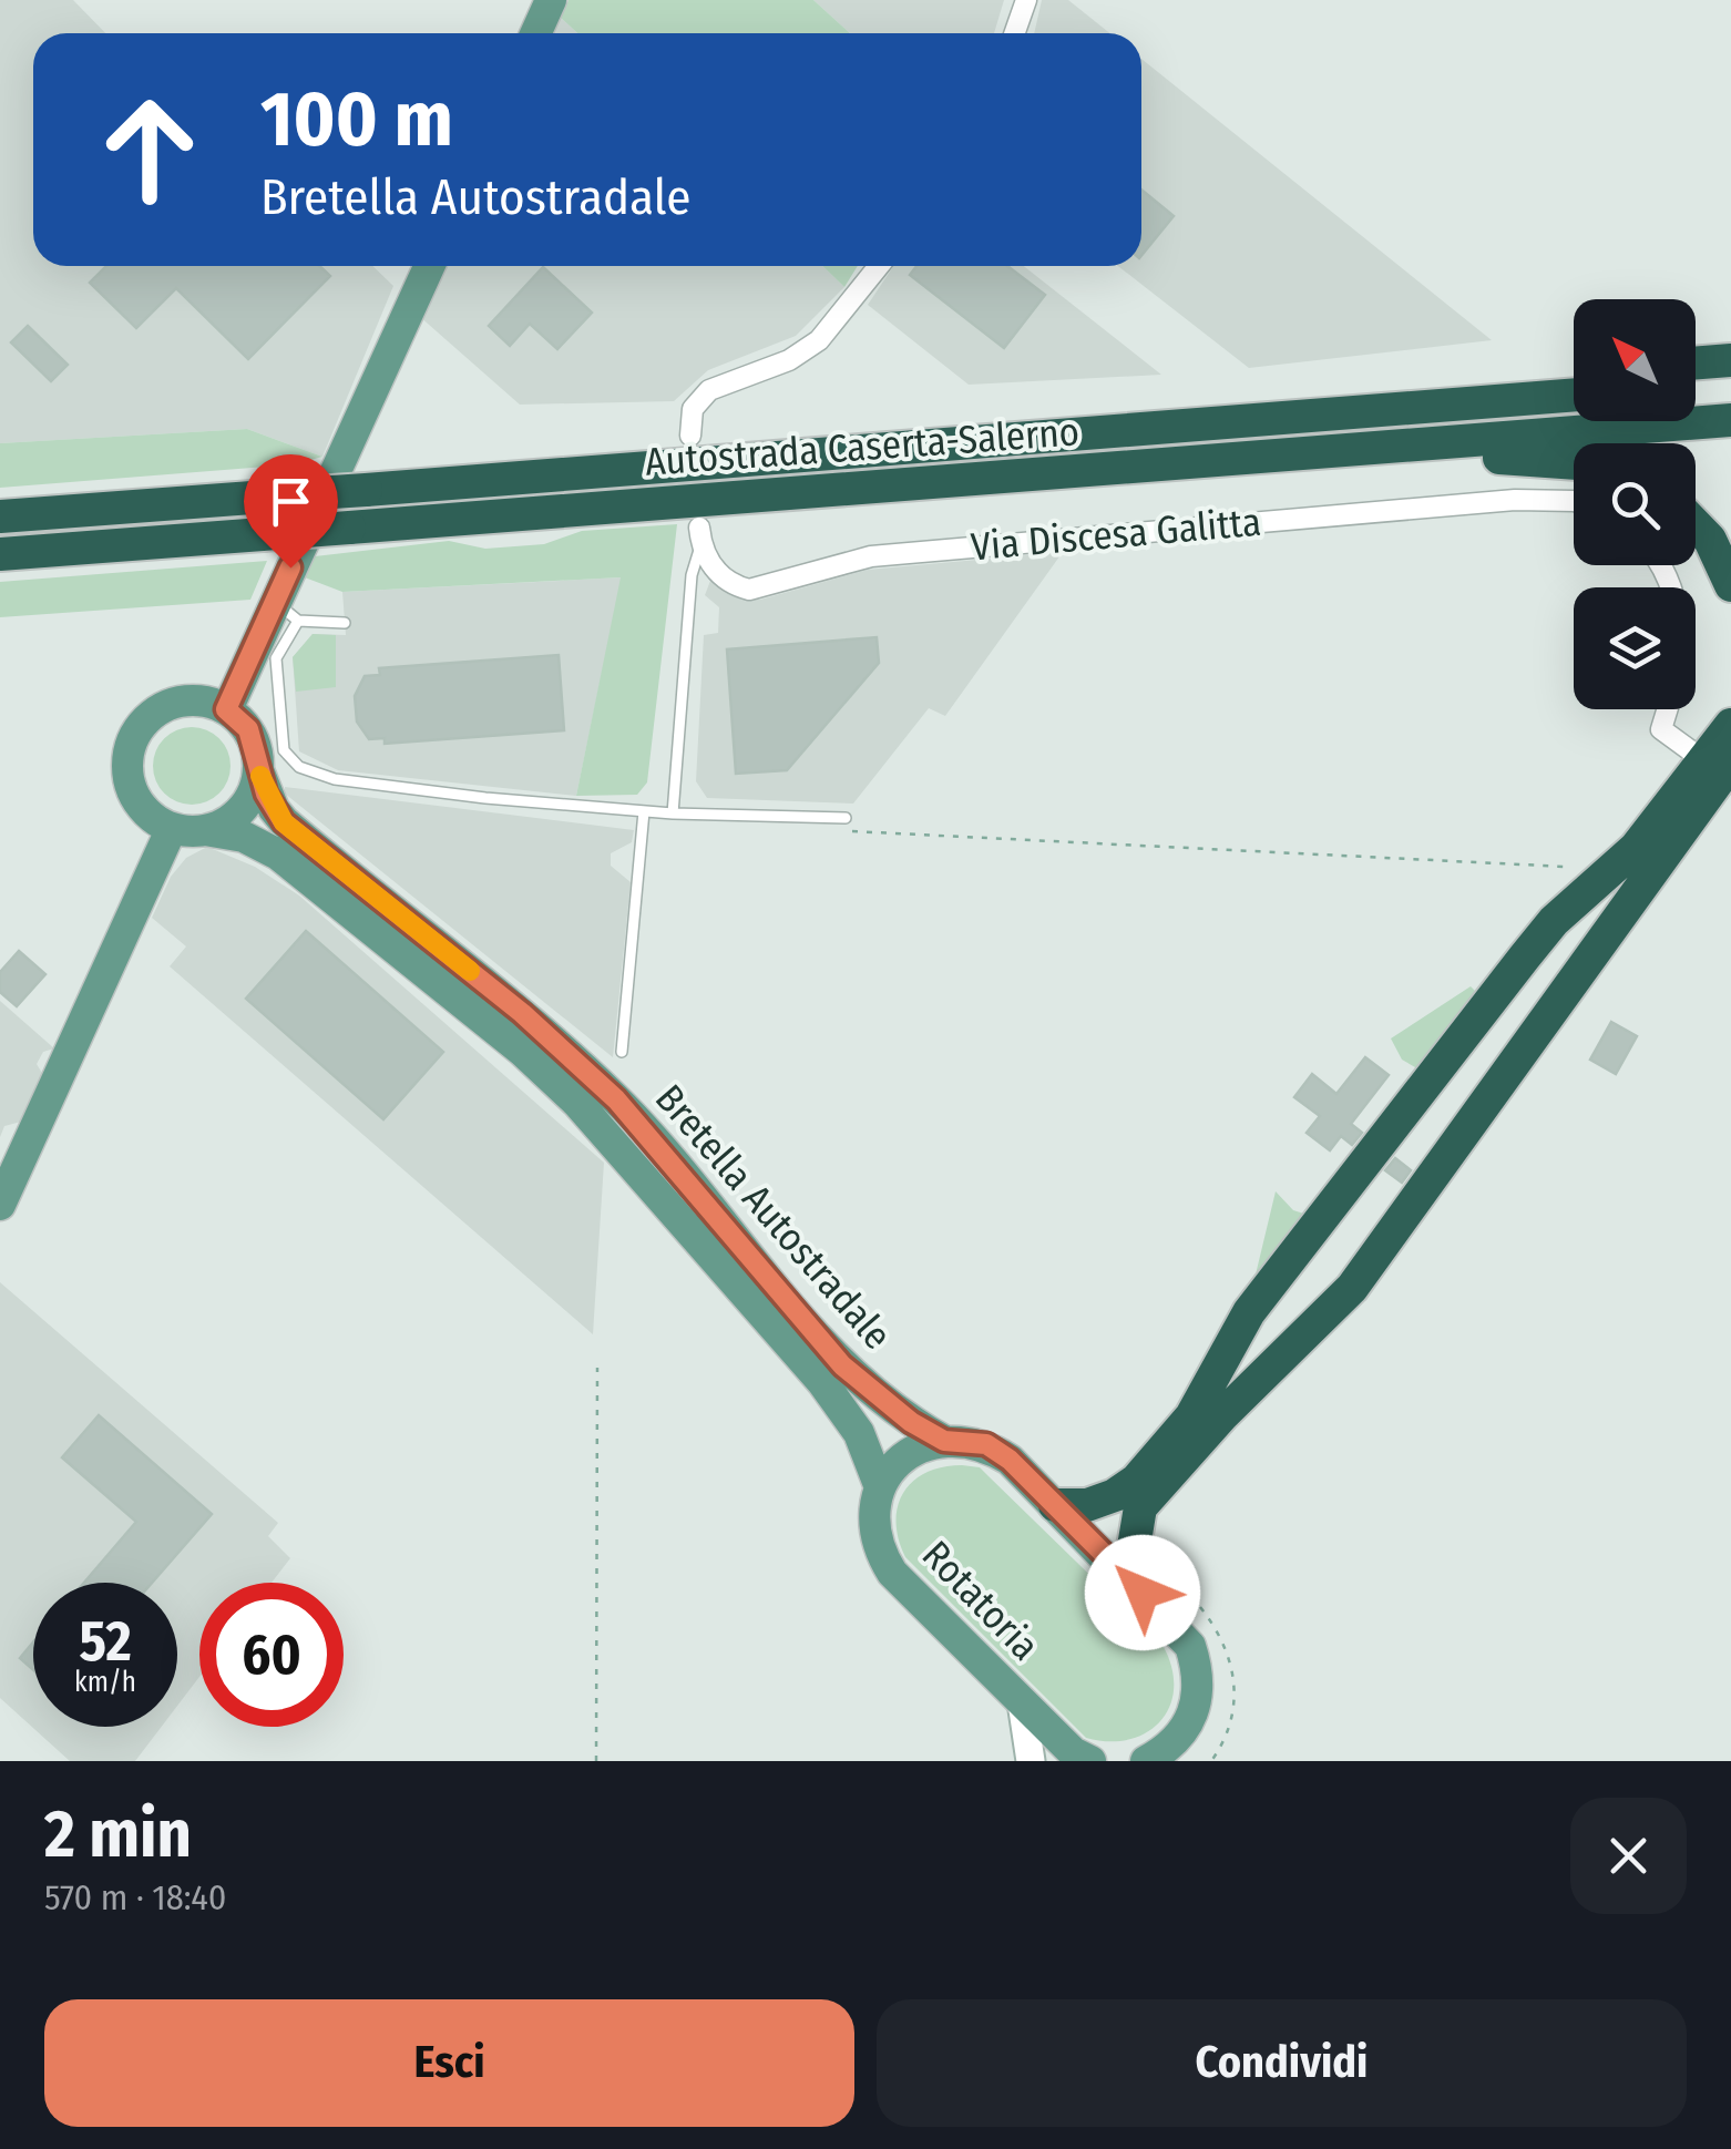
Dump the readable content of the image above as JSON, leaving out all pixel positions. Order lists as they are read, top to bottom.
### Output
{
  "streets": {
    "highway": ["Autostrada Caserta-Salerno"],
    "main road": ["Bretella Autostradale", "Rotatoria"],
    "street": ["Via Discesa Galitta"]
  },
  "crossings": [
    ["Bretella Autostradale", "Rotatoria"]
  ],
  "north": "top left",
  "page": {
    "turn": ["100 m", "Bretella Autostradale"],
    "speed": "52 km/h",
    "limit": "60",
    "heading": ["2 min", "570 m · 18:40"],
    "buttons": ["Esci", "Condividi"]
  }
}
